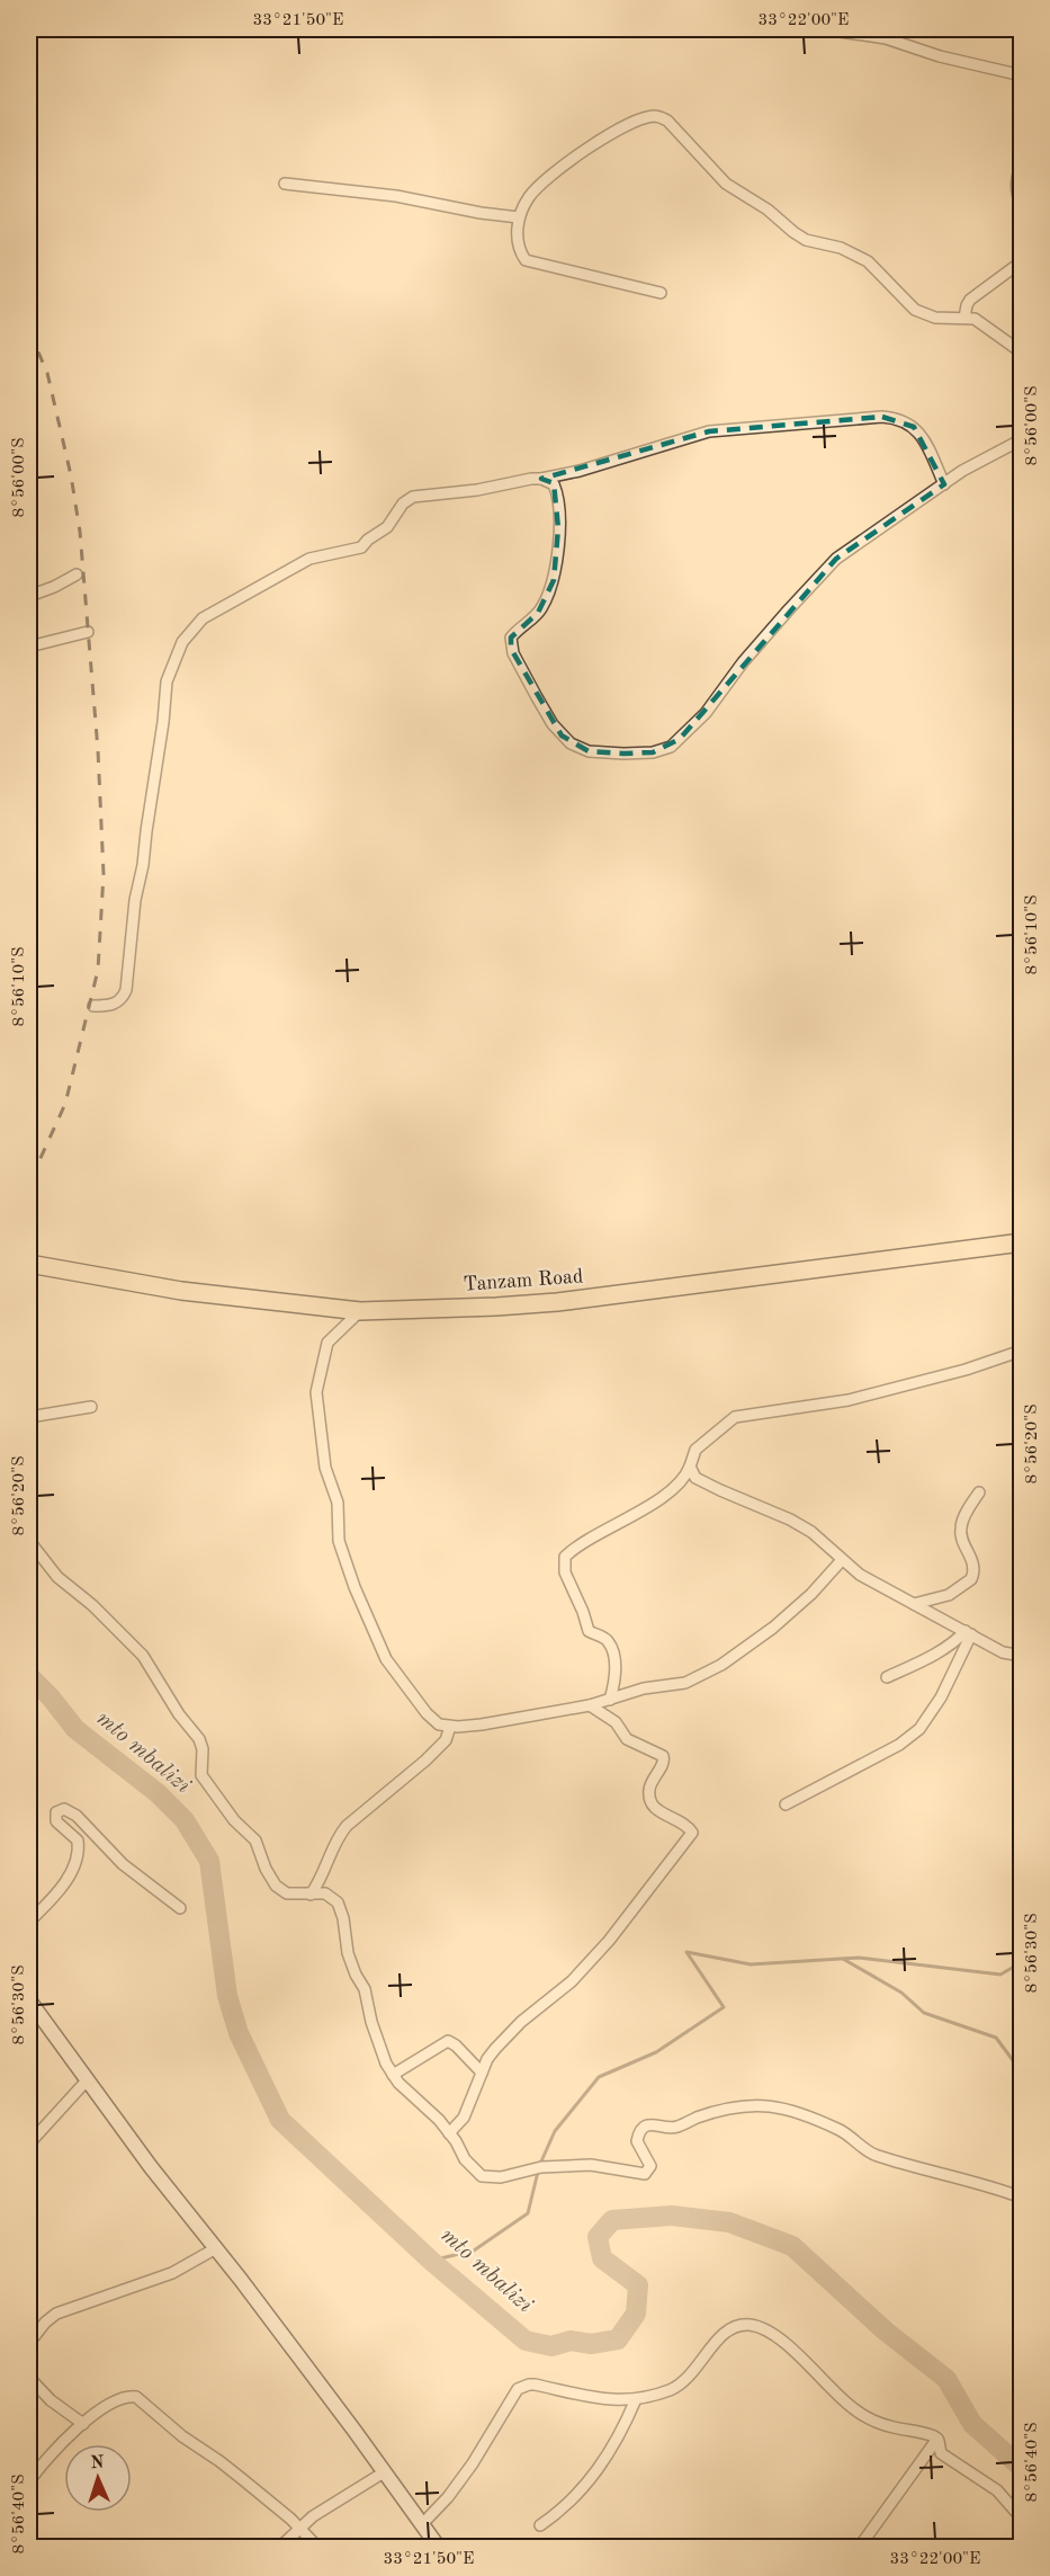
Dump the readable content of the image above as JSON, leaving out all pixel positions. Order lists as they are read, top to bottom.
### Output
{
  "streets": {
    "highway": ["Tanzam Road"]
  },
  "water": ["mto mbalizi"],
  "north": "top",
  "coordinates": [
    "33°21'50\"E",
    "33°22'00\"E",
    "8°56'00\"S",
    "8°56'10\"S",
    "8°56'20\"S",
    "8°56'30\"S",
    "8°56'40\"S"
  ]
}
